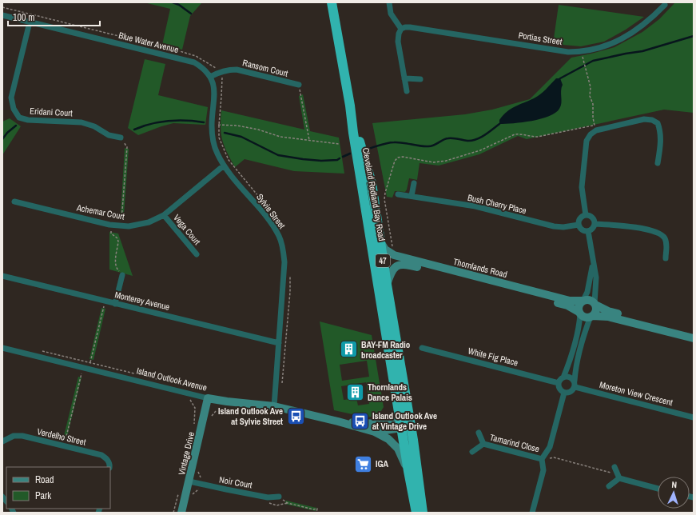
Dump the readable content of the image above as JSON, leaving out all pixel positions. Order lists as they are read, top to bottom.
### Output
{
  "streets": {
    "highway": ["Cleveland Redland Bay Road", "47"],
    "street": [
      "Portias Street",
      "Blue Water Avenue",
      "Ransom Court",
      "Eridani Court",
      "Bush Cherry Place",
      "Sylvie Street",
      "Achemar Court",
      "Vega Court",
      "Thornlands Road",
      "Monterey Avenue",
      "White Fig Place",
      "Island Outlook Avenue",
      "Moreton View Crescent",
      "Verdelho Street",
      "Tamarind Close",
      "Vintage Drive",
      "Noir Court"
    ]
  },
  "crossings": [
    ["Blue Water Avenue", "Ransom Court"],
    ["Blue Water Avenue", "Eridani Court"],
    ["Blue Water Avenue", "Sylvie Street"],
    ["Ransom Court", "Sylvie Street"],
    ["Cleveland Redland Bay Road", "Thornlands Road"],
    ["Cleveland Redland Bay Road", "Island Outlook Avenue"],
    ["Sylvie Street", "Achemar Court"],
    ["Sylvie Street", "Monterey Avenue"],
    ["Sylvie Street", "Island Outlook Avenue"],
    ["Achemar Court", "Vega Court"],
    ["White Fig Place", "Moreton View Crescent"],
    ["Island Outlook Avenue", "Vintage Drive"],
    ["Vintage Drive", "Noir Court"]
  ],
  "places": {
    "building": ["BAY-FM Radio broadcaster", "Thornlands Dance Palais"],
    "bus stop": ["Island Outlook Ave at Sylvie Street", "Island Outlook Ave at Vintage Drive"],
    "supermarket": ["IGA"]
  },
  "legend": ["Road", "Park"],
  "scale_bar": "100 m",
  "north": "top"
}
